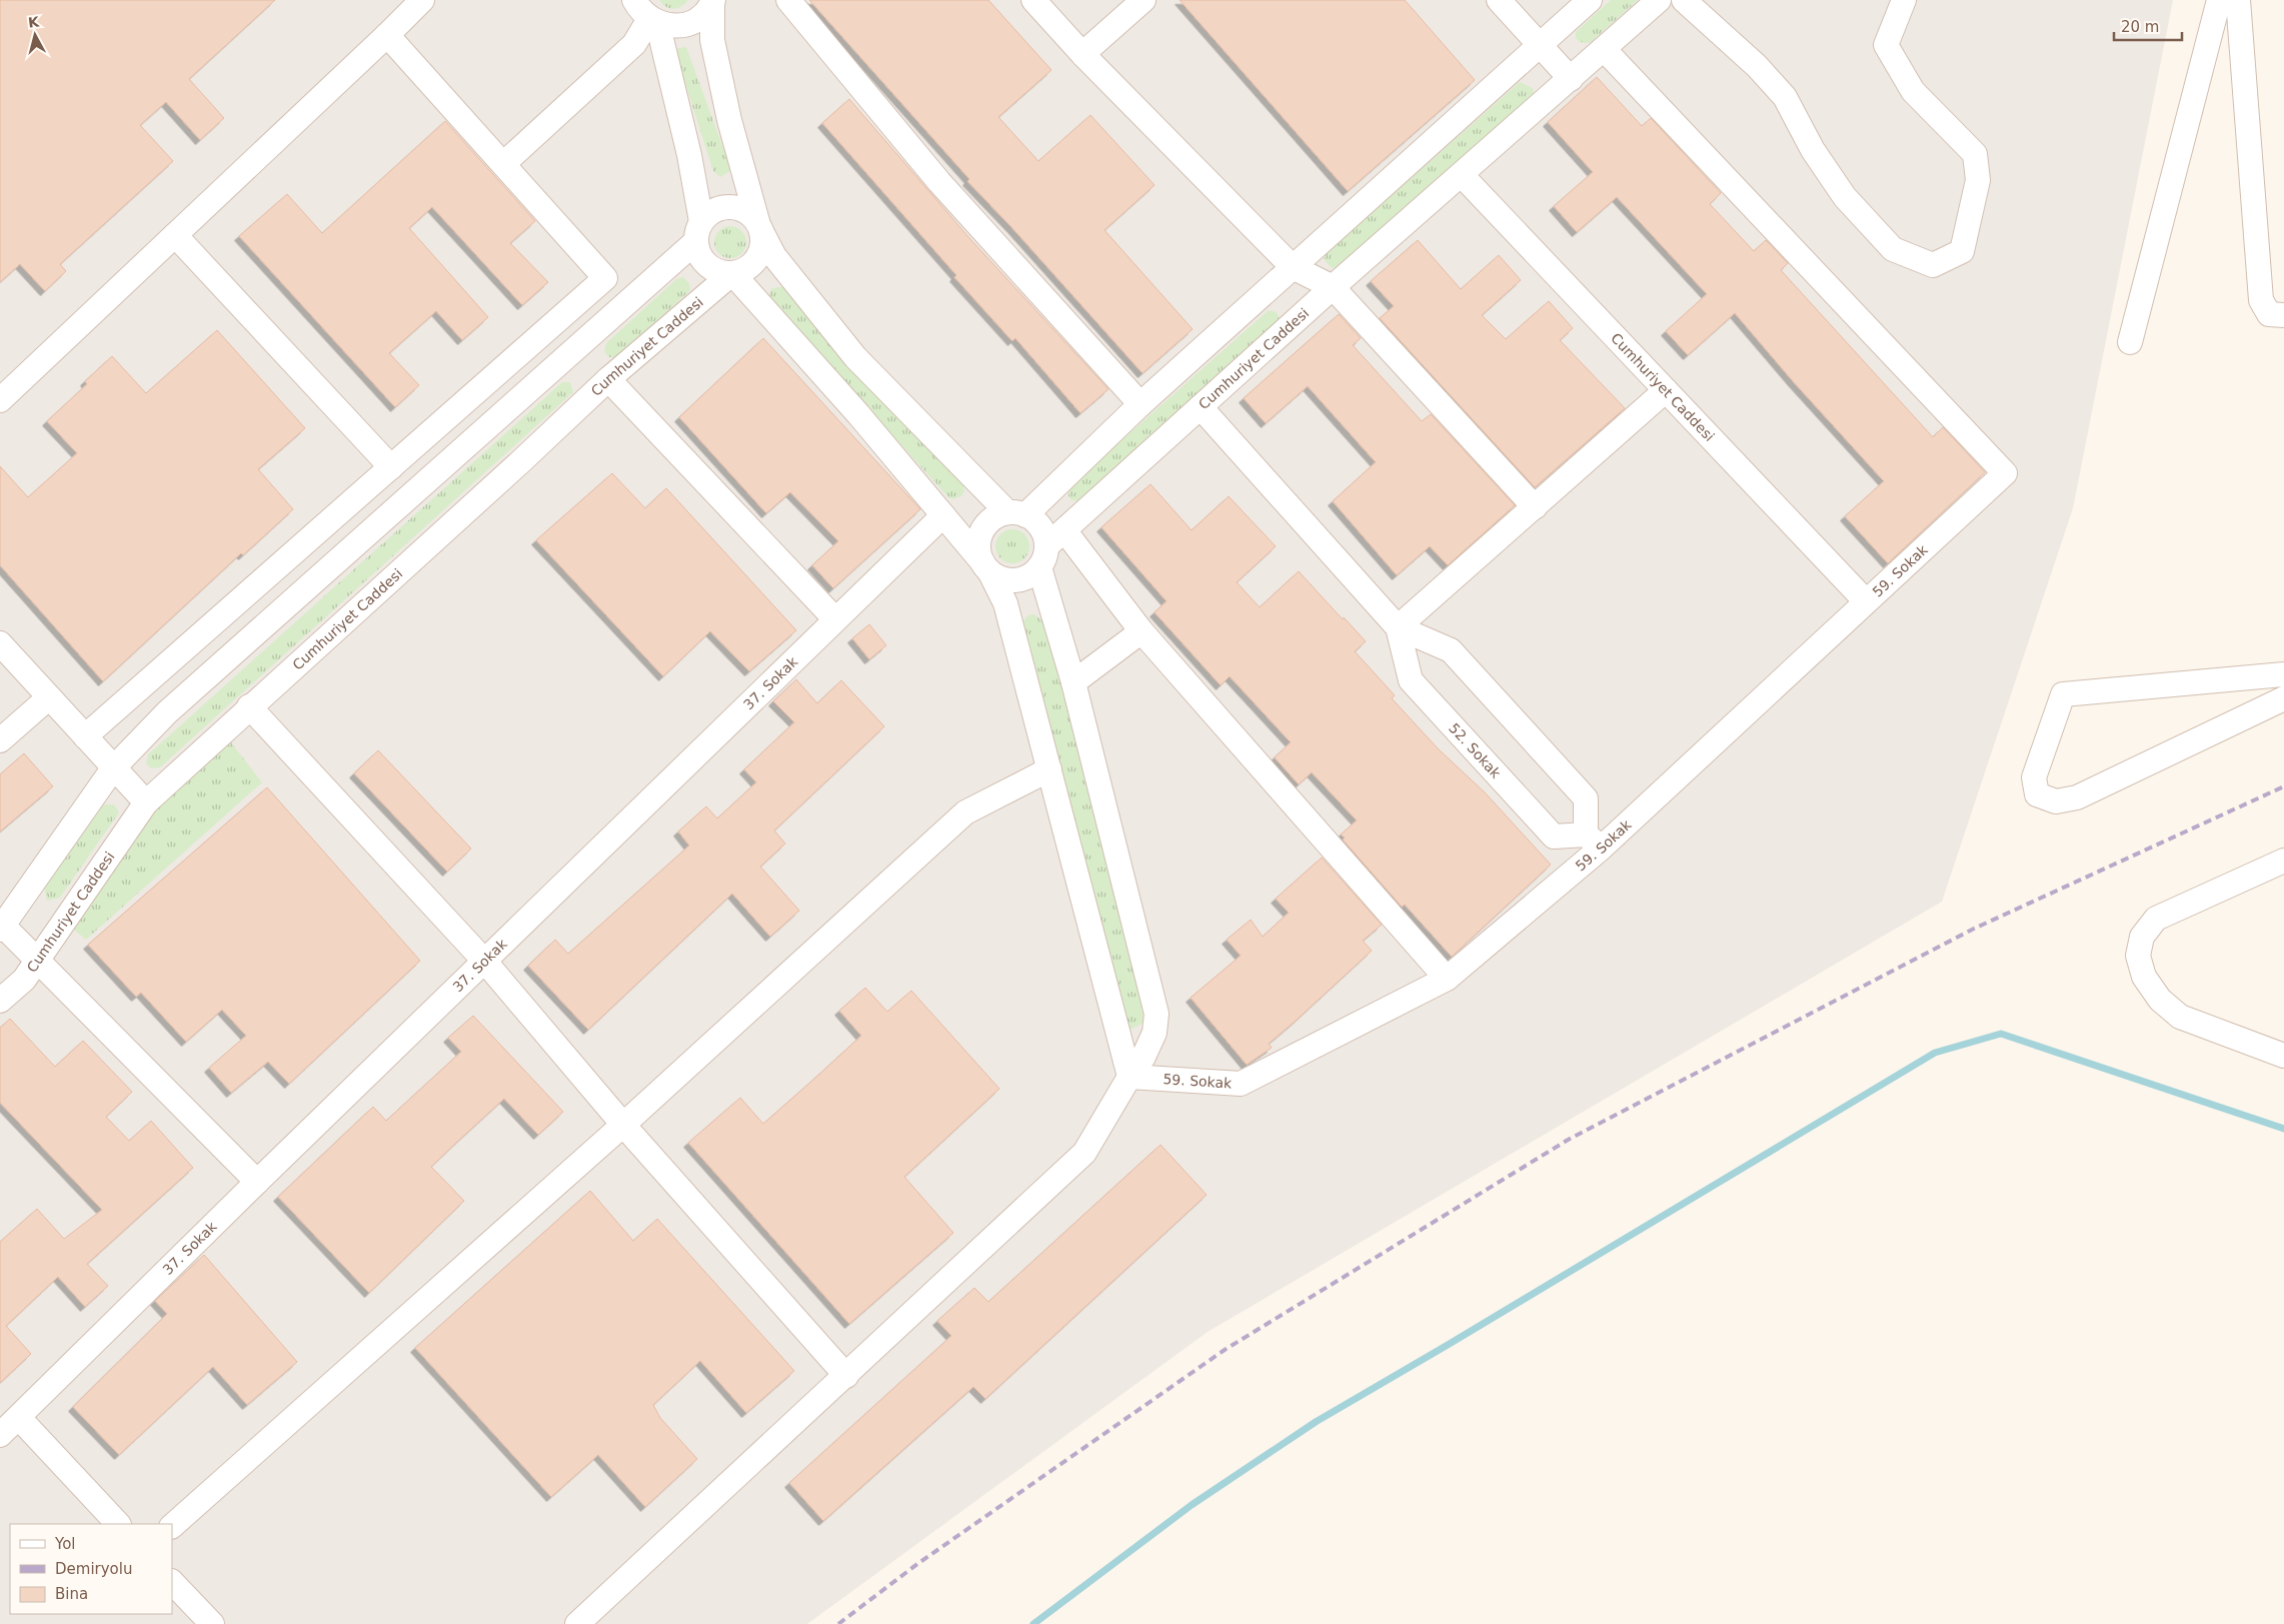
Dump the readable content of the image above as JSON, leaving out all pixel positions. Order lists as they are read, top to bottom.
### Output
{
  "streets": {
    "street": [
      "Cumhuriyet Caddesi",
      "59. Sokak",
      "37. Sokak",
      "52. Sokak"
    ]
  },
  "crossings": [
    ["Cumhuriyet Caddesi", "59. Sokak"],
    ["Cumhuriyet Caddesi", "52. Sokak"],
    ["59. Sokak", "52. Sokak"]
  ],
  "legend": ["Yol", "Demiryolu", "Bina"],
  "scale_bar": "20 m",
  "north": "top"
}
